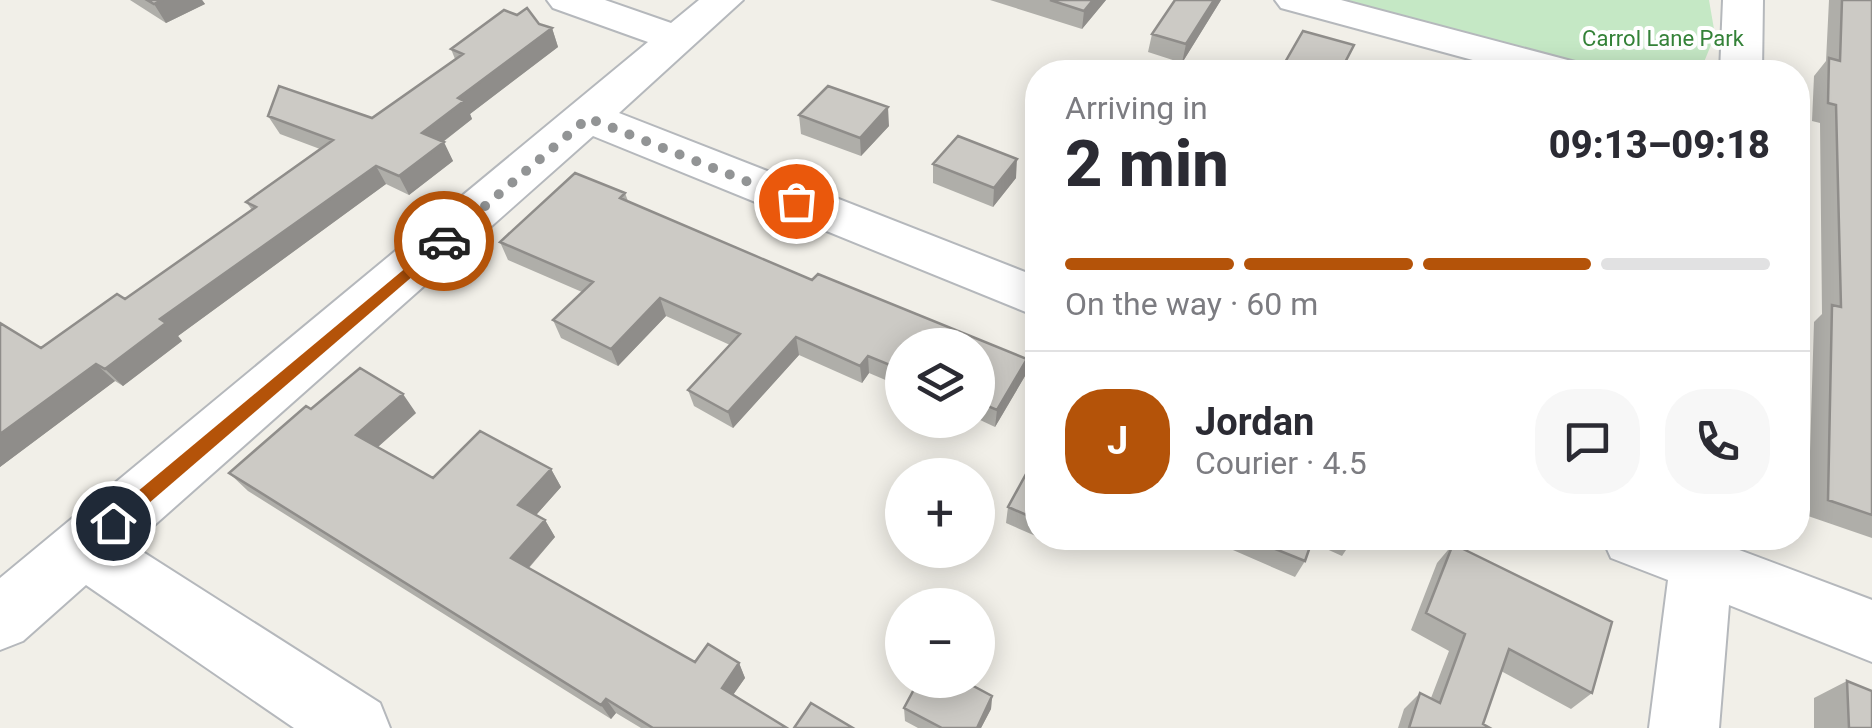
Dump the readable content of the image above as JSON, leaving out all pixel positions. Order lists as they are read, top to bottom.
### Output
{
  "parks": ["Carrol Lane Park"],
  "page": {
    "heading": ["2 min", "Arriving in", "09:13–09:18"],
    "panel": ["Jordan", "Courier · 4.5"],
    "bar": "On the way · 60 m",
    "map_buttons": ["+", "−"],
    "round": "J"
  }
}
